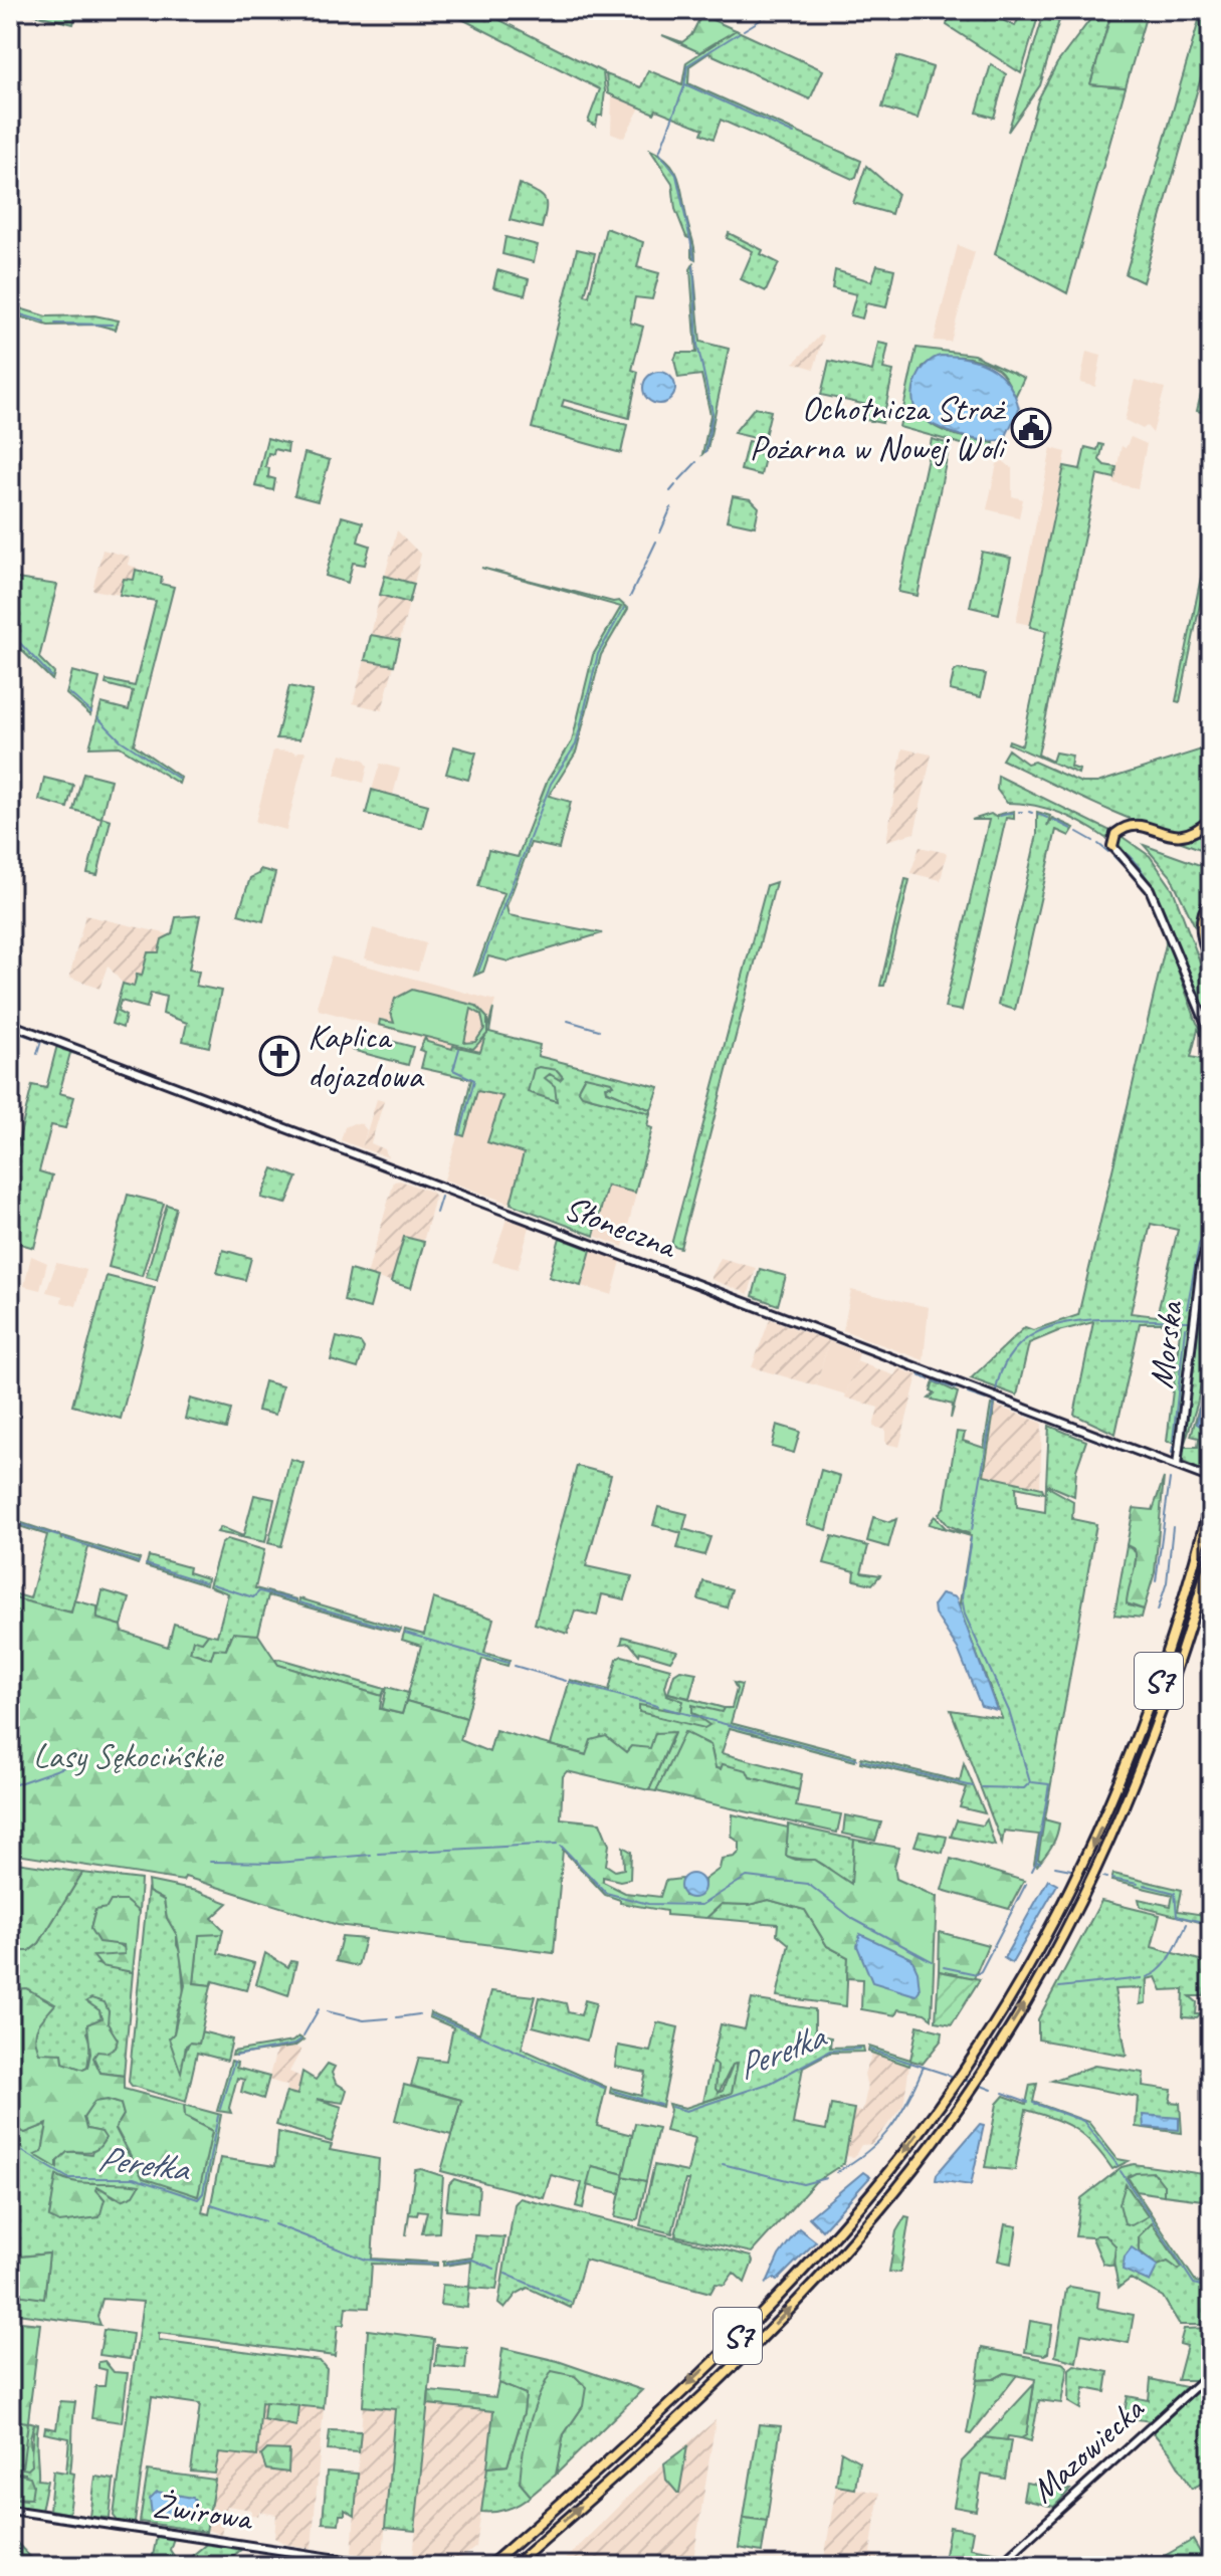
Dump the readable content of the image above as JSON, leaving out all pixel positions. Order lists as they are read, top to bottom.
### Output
{
  "streets": {
    "highway": ["S7"],
    "main road": [
      "Słoneczna",
      "Morska",
      "Mazowiecka",
      "Żwirowa"
    ]
  },
  "crossings": [
    ["Słoneczna", "Morska"]
  ],
  "water": ["Perełka"],
  "parks": ["Lasy Sękocińskie"],
  "places": {
    "public building": ["Ochotnicza Straż Pożarna w Nowej Woli"],
    "church": ["Kaplica dojazdowa"]
  }
}
